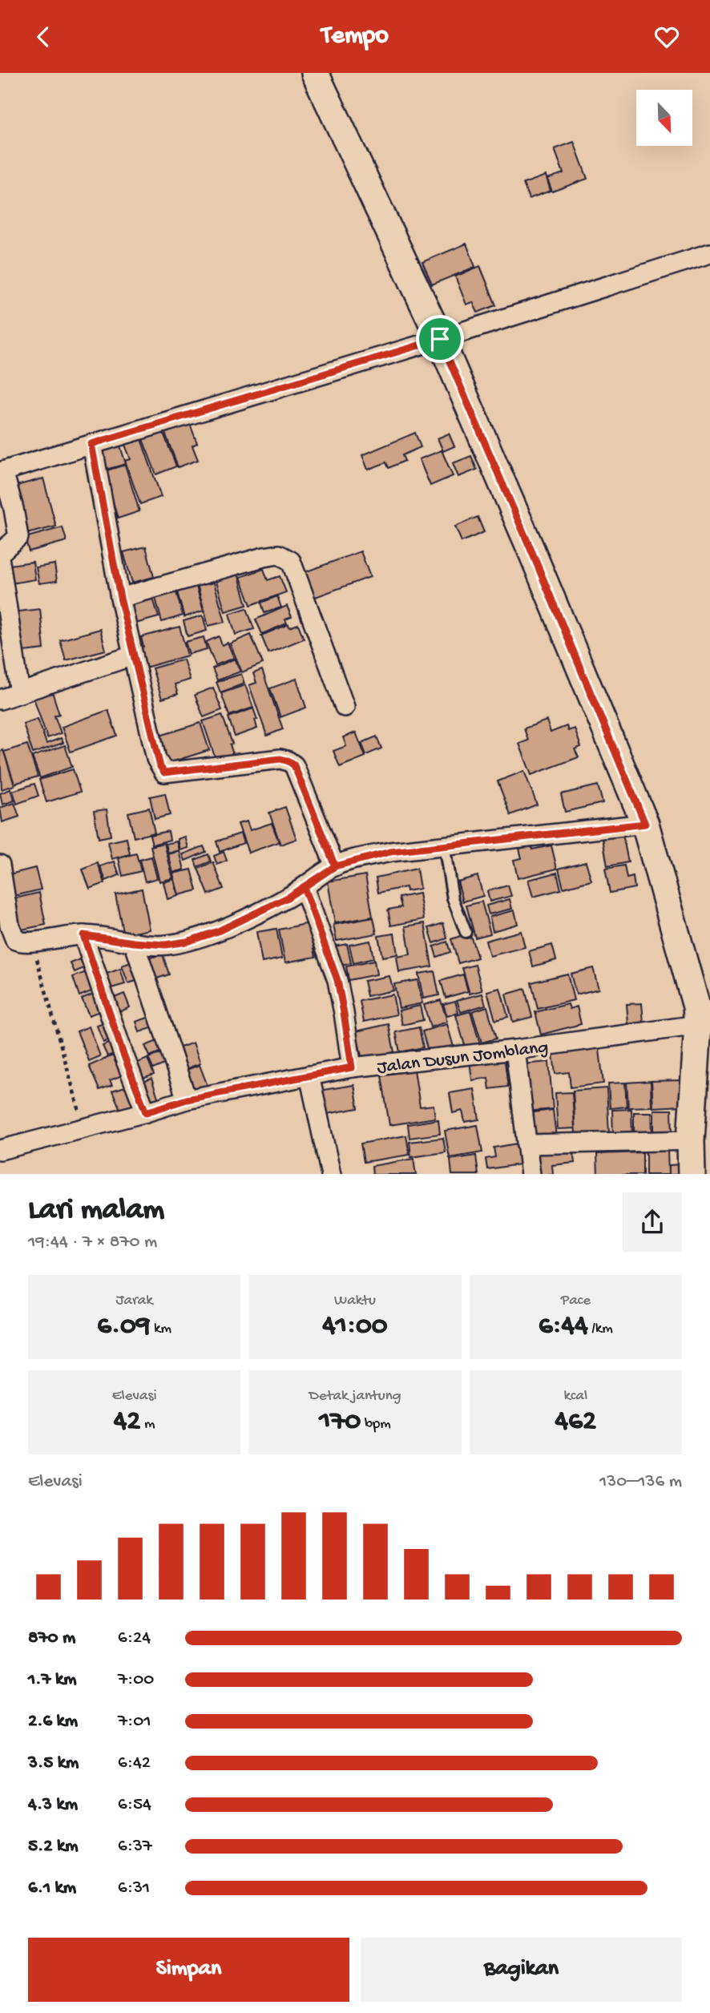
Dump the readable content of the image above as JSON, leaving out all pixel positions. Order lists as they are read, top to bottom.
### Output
{
  "streets": {
    "street": ["Jalan Dusun Jomblang"]
  },
  "north": "bottom right",
  "page": {
    "header": "Tempo",
    "heading": ["Lari malam", "19:44 · 7 × 870 m"],
    "stats": [
      ["Jarak", "6.09 km"],
      ["Waktu", "41:00"],
      ["Pace", "6:44 /km"],
      ["Elevasi", "42 m"],
      ["Detak jantung", "170 bpm"],
      ["kcal", "462"]
    ],
    "chart": ["Elevasi", "130–136 m"],
    "list": [
      {
        "name": "870 m",
        "note": "6:24"
      },
      {
        "name": "1.7 km",
        "note": "7:00"
      },
      {
        "name": "2.6 km",
        "note": "7:01"
      },
      {
        "name": "3.5 km",
        "note": "6:42"
      },
      {
        "name": "4.3 km",
        "note": "6:54"
      },
      {
        "name": "5.2 km",
        "note": "6:37"
      },
      {
        "name": "6.1 km",
        "note": "6:31"
      }
    ],
    "buttons": ["Simpan", "Bagikan"]
  }
}
